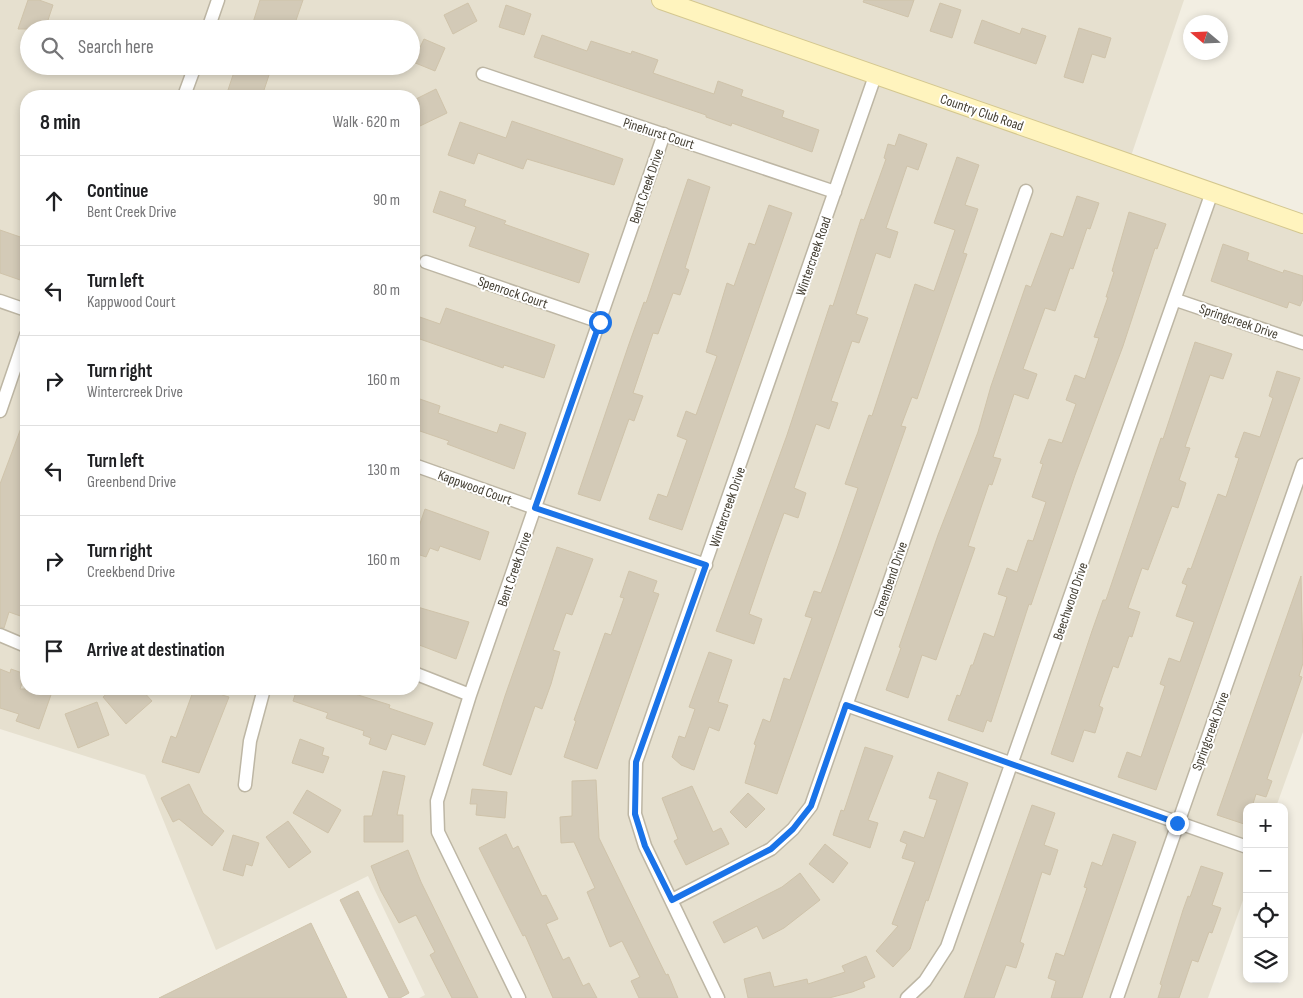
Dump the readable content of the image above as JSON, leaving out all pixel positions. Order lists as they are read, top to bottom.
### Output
{
  "streets": {
    "main road": ["Country Club Road"],
    "street": [
      "Pinehurst Court",
      "Bent Creek Drive",
      "Wintercreek Road",
      "Spenrock Court",
      "Springcreek Drive",
      "Kappwood Court",
      "Wintercreek Drive",
      "Greenbend Drive",
      "Beechwood Drive"
    ]
  },
  "crossings": [
    ["Country Club Road", "Wintercreek Road"],
    ["Country Club Road", "Beechwood Drive"],
    ["Pinehurst Court", "Bent Creek Drive"],
    ["Pinehurst Court", "Wintercreek Road"],
    ["Bent Creek Drive", "Spenrock Court"],
    ["Bent Creek Drive", "Kappwood Court"],
    ["Wintercreek Road", "Wintercreek Drive"],
    ["Springcreek Drive", "Beechwood Drive"],
    ["Kappwood Court", "Wintercreek Drive"],
    ["Wintercreek Drive", "Greenbend Drive"]
  ],
  "north": "left",
  "page": {
    "search": "Search here",
    "heading": ["8 min", "Walk · 620 m"],
    "list": [
      ["Continue", "Bent Creek Drive", "90 m"],
      ["Turn left", "Kappwood Court", "80 m"],
      ["Turn right", "Wintercreek Drive", "160 m"],
      ["Turn left", "Greenbend Drive", "130 m"],
      ["Turn right", "Creekbend Drive", "160 m"],
      "Arrive at destination"
    ],
    "map_buttons": ["+", "−"]
  }
}
